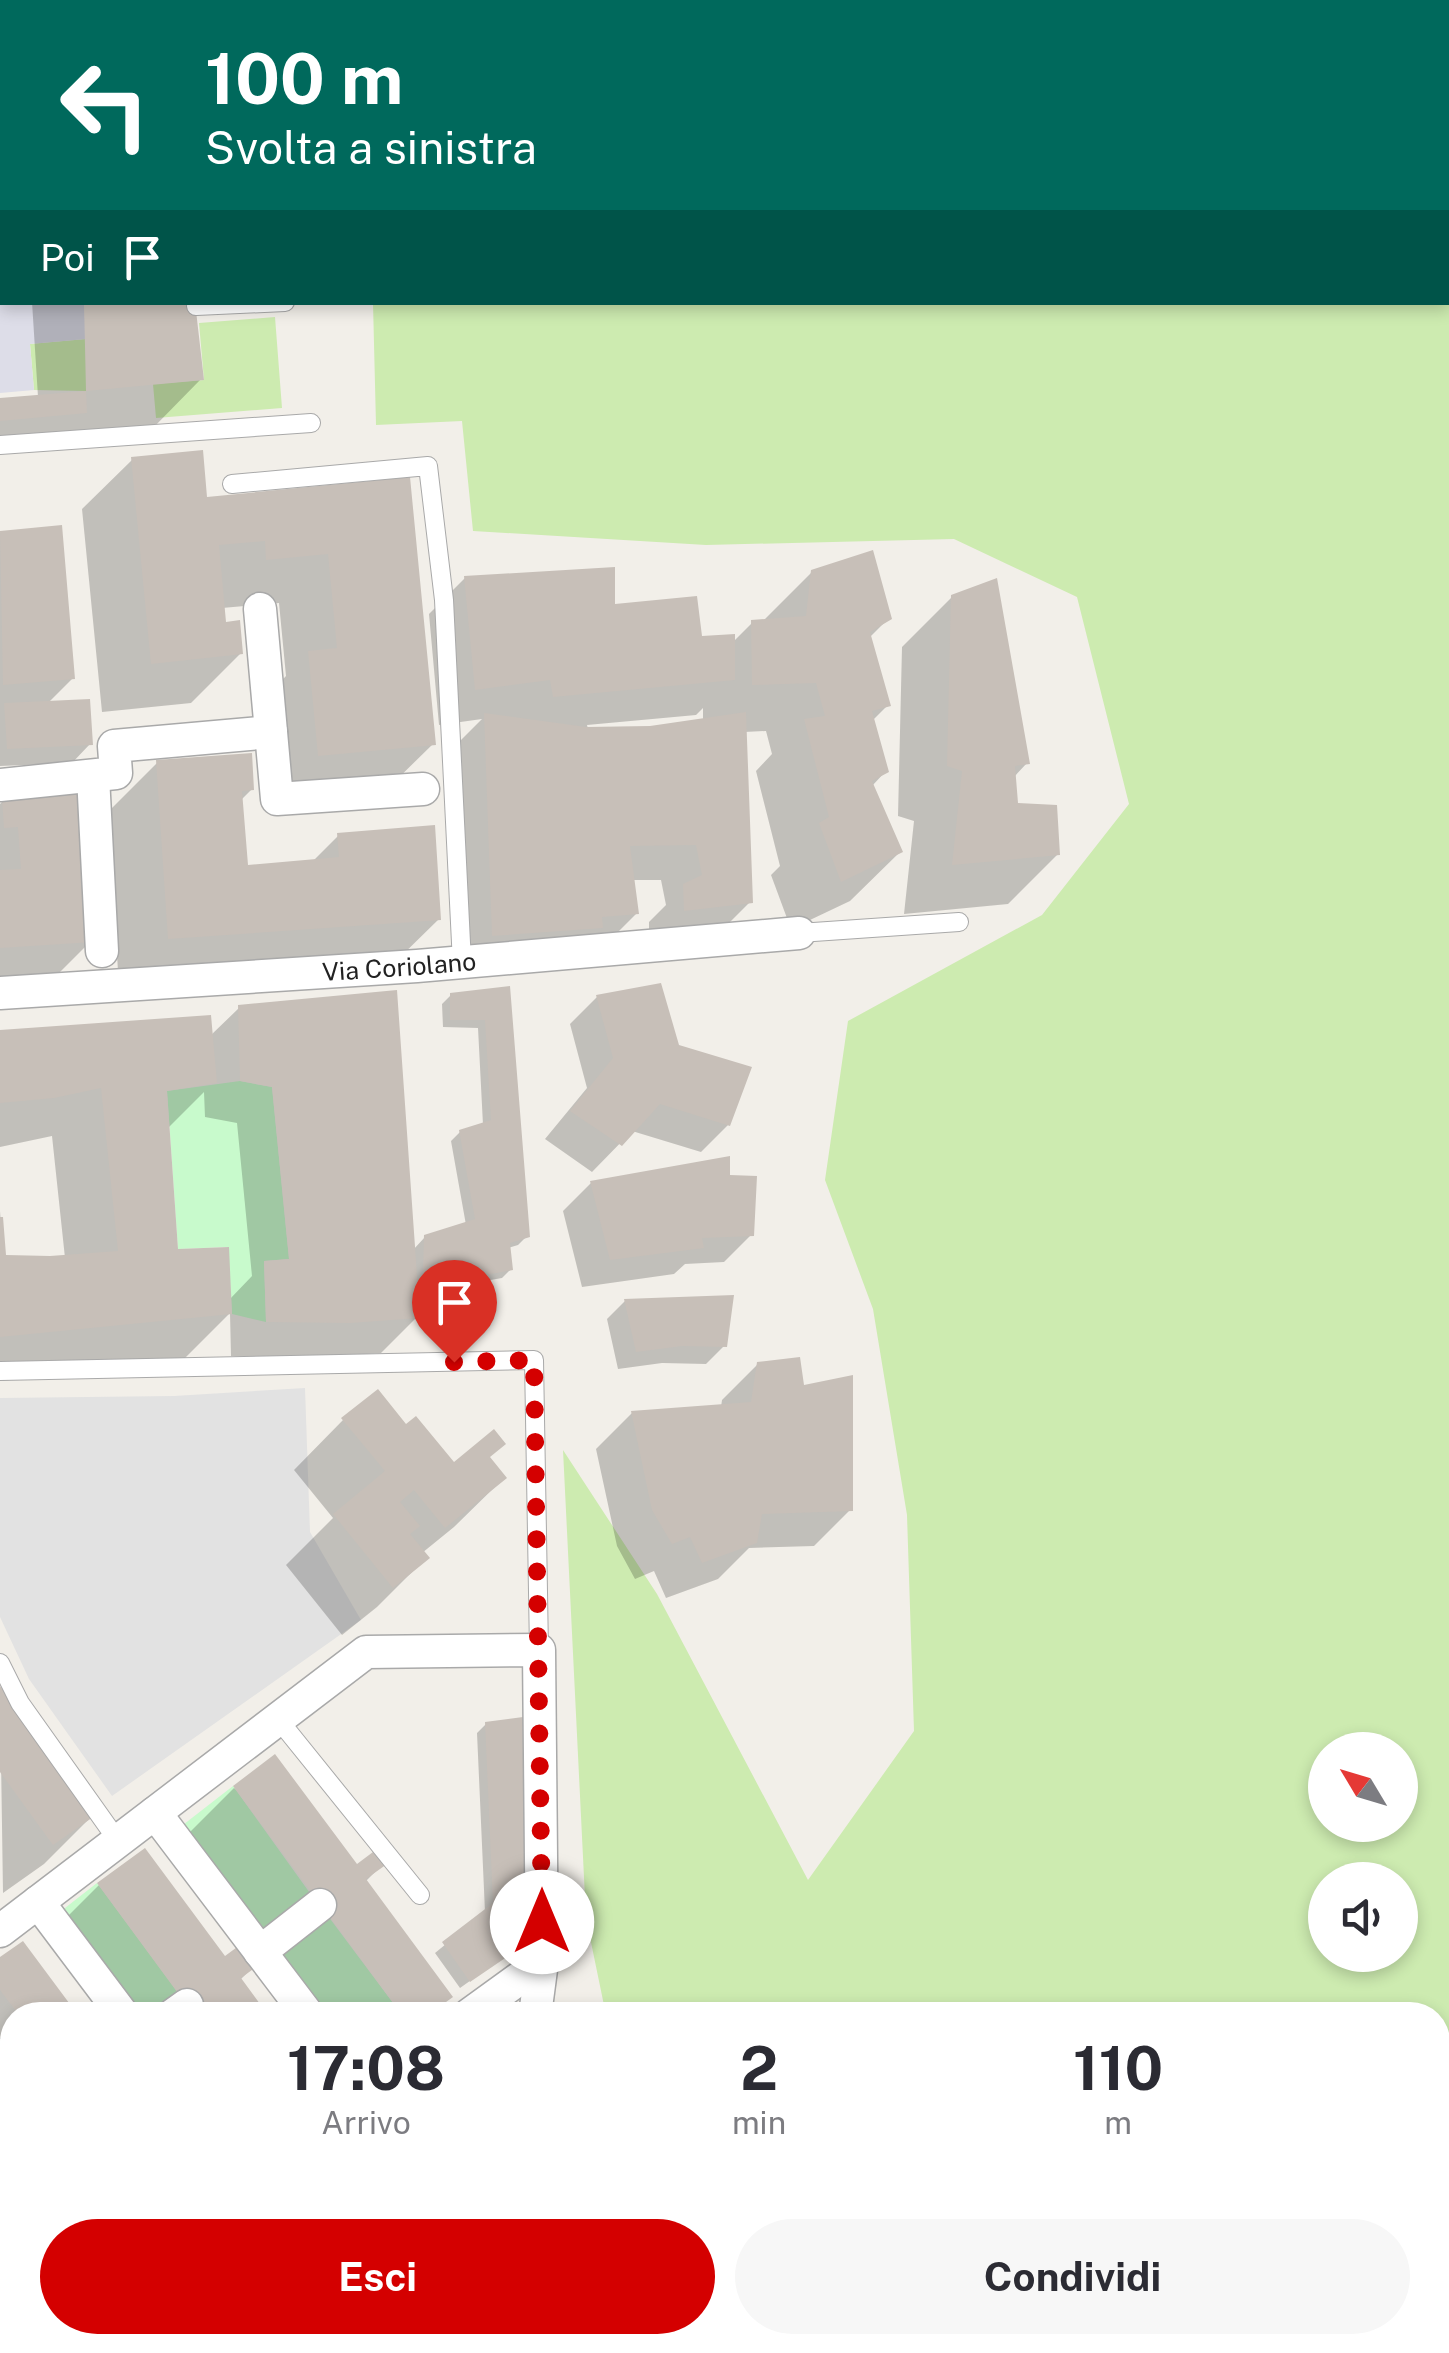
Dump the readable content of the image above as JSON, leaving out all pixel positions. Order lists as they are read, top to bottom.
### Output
{
  "streets": {
    "street": ["Via Coriolano"]
  },
  "north": "top left",
  "page": {
    "turn": ["100 m", "Svolta a sinistra"],
    "then": "Poi",
    "eta": [
      "17:08",
      "Arrivo",
      "2",
      "min",
      "110",
      "m"
    ],
    "buttons": ["Esci", "Condividi"]
  }
}
